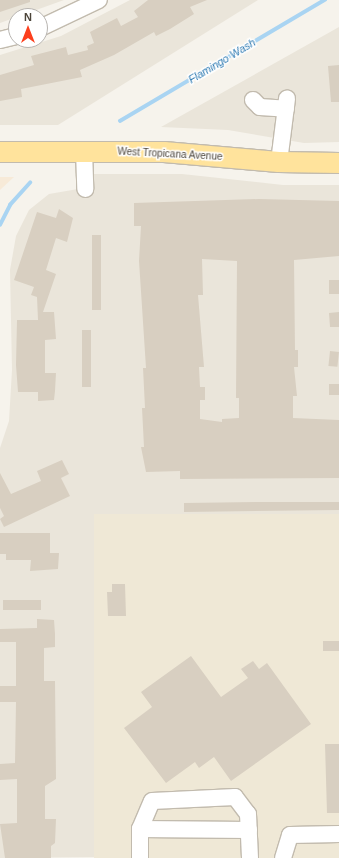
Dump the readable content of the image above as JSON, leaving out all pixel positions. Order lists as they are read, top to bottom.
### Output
{
  "streets": {
    "main road": ["West Tropicana Avenue"]
  },
  "water": ["Flamingo Wash"],
  "north": "top"
}
